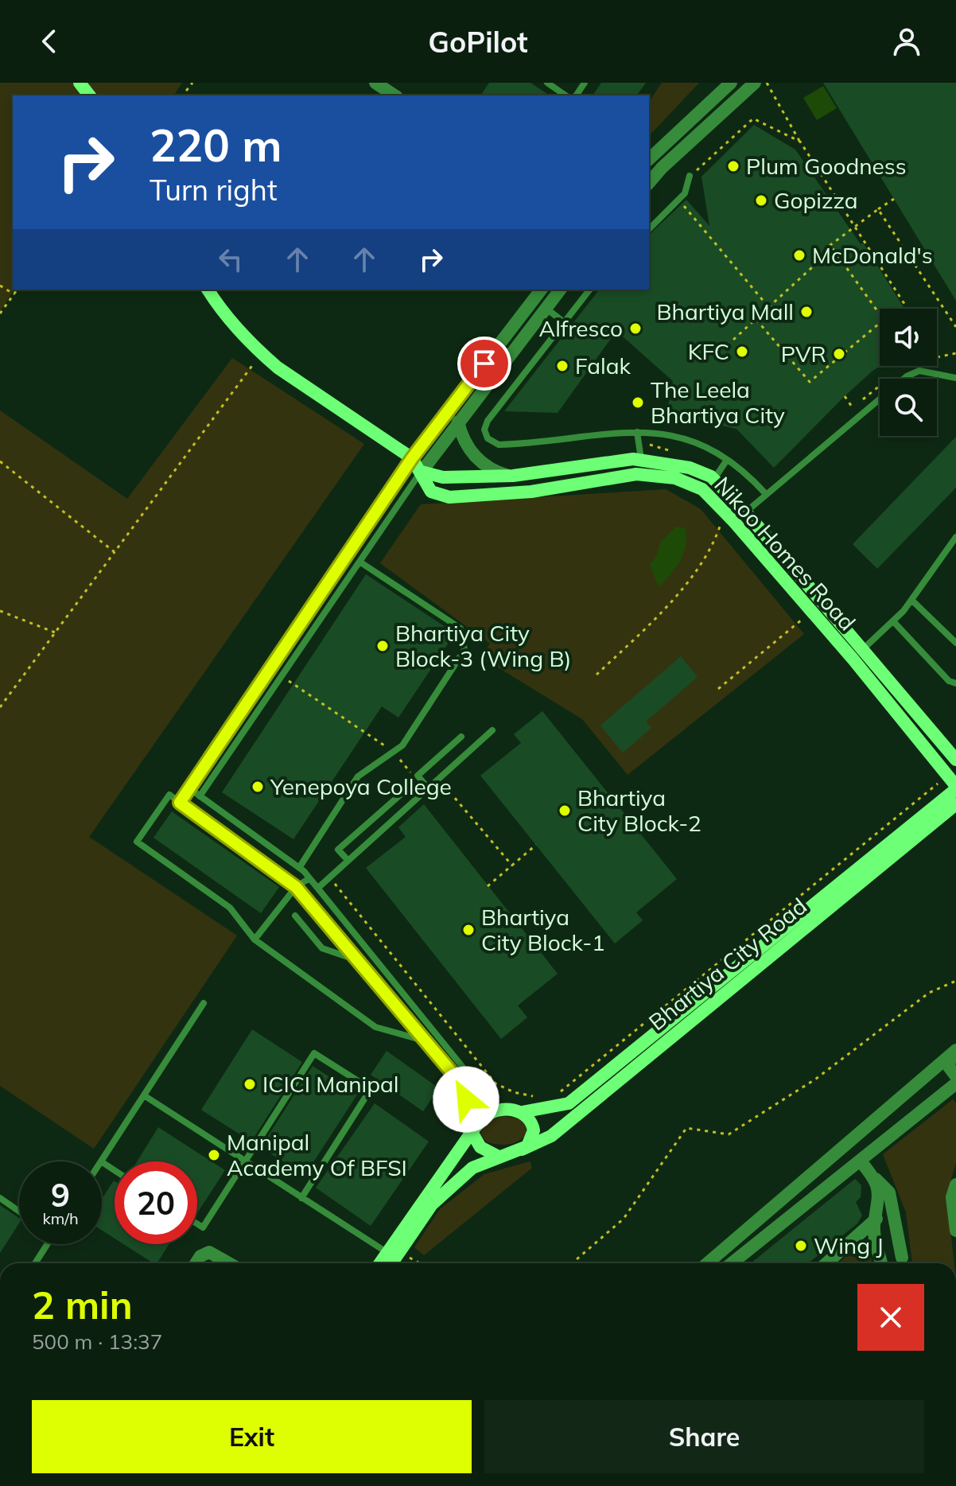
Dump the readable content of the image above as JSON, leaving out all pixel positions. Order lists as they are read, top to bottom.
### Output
{
  "streets": {
    "street": ["Nikoo Homes Road", "Bhartiya City Road"]
  },
  "crossings": [
    ["Nikoo Homes Road", "Bhartiya City Road"]
  ],
  "places": [
    "Plum Goodness",
    "Gopizza",
    "McDonald's",
    "Bhartiya Mall",
    "Alfresco",
    "KFC",
    "PVR",
    "Falak",
    "The Leela Bhartiya City",
    "Bhartiya City Block-3 (Wing B)",
    "Yenepoya College",
    "Bhartiya City Block-2",
    "Bhartiya City Block-1",
    "ICICI Manipal",
    "Manipal Academy Of BFSI",
    "Wing J"
  ],
  "page": {
    "header": "GoPilot",
    "turn": ["220 m", "Turn right"],
    "speed": "9 km/h",
    "limit": "20",
    "heading": ["2 min", "500 m · 13:37"],
    "buttons": ["Exit", "Share"]
  }
}
